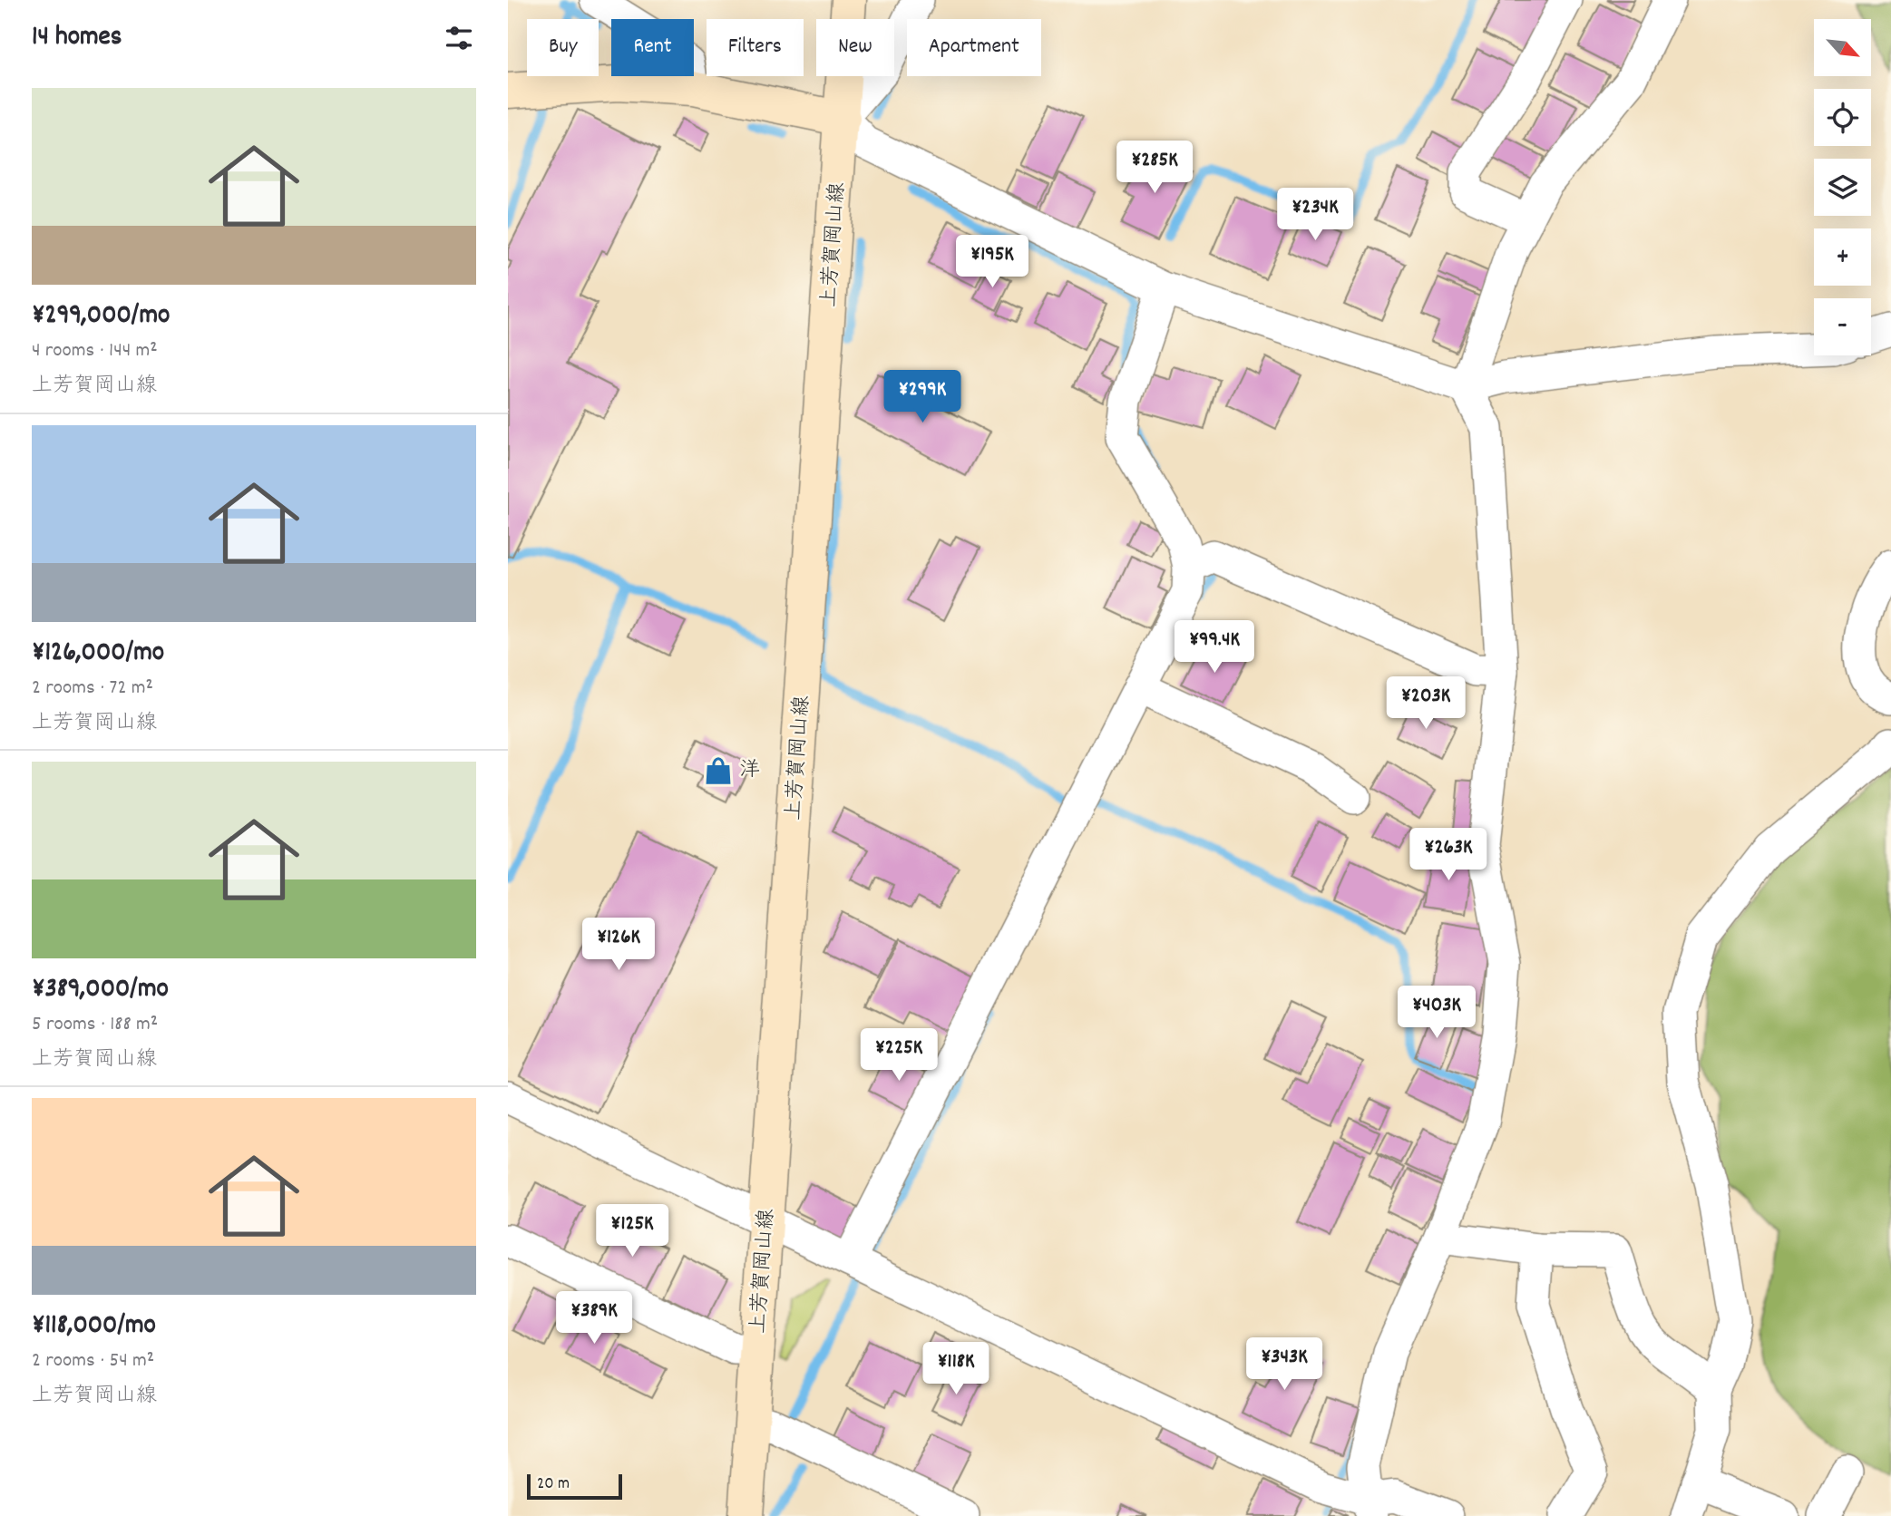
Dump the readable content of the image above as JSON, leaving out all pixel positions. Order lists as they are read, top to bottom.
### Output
{
  "streets": {
    "main road": ["上芳賀岡山線"]
  },
  "places": {
    "shop": ["洋"]
  },
  "scale_bar": "20 m",
  "north": "bottom right",
  "page": {
    "heading": "14 homes",
    "map_buttons": ["+", "−"],
    "chip": [
      "Buy",
      "Rent",
      "Filters",
      "New",
      "Apartment"
    ],
    "list": [
      {
        "name": "¥299,000/mo",
        "note": "4 rooms · 144 m² · 上芳賀岡山線"
      },
      {
        "name": "¥126,000/mo",
        "note": "2 rooms · 72 m² · 上芳賀岡山線"
      },
      {
        "name": "¥389,000/mo",
        "note": "5 rooms · 188 m² · 上芳賀岡山線"
      },
      {
        "name": "¥118,000/mo",
        "note": "2 rooms · 54 m² · 上芳賀岡山線"
      }
    ],
    "price": [
      "¥285K",
      "¥234K",
      "¥195K",
      "¥299K",
      "¥99.4K",
      "¥203K",
      "¥263K",
      "¥126K",
      "¥403K",
      "¥225K",
      "¥125K",
      "¥389K",
      "¥343K",
      "¥118K"
    ],
    "scale": "20 m"
  }
}
